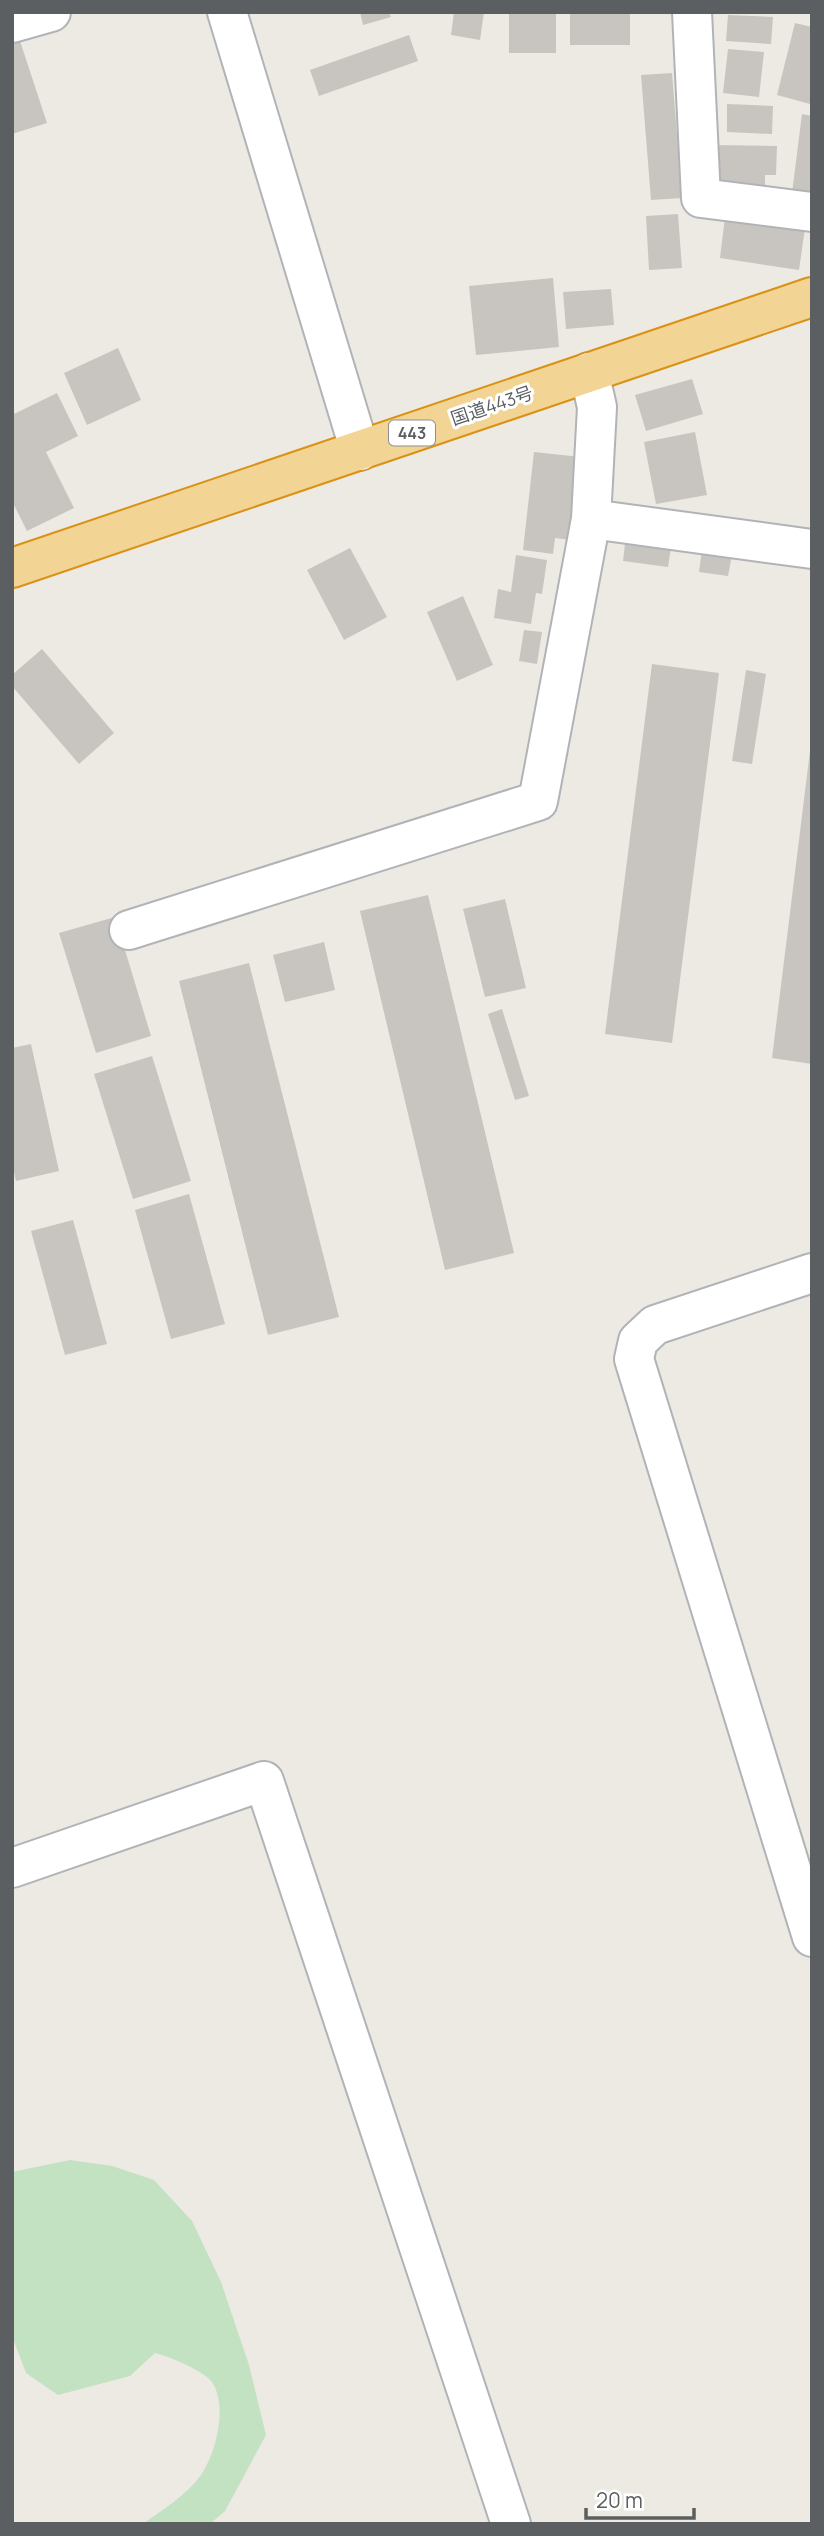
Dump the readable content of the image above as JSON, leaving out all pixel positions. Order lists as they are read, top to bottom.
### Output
{
  "streets": {
    "highway": ["国道443号", "443"]
  },
  "scale_bar": "20 m"
}
